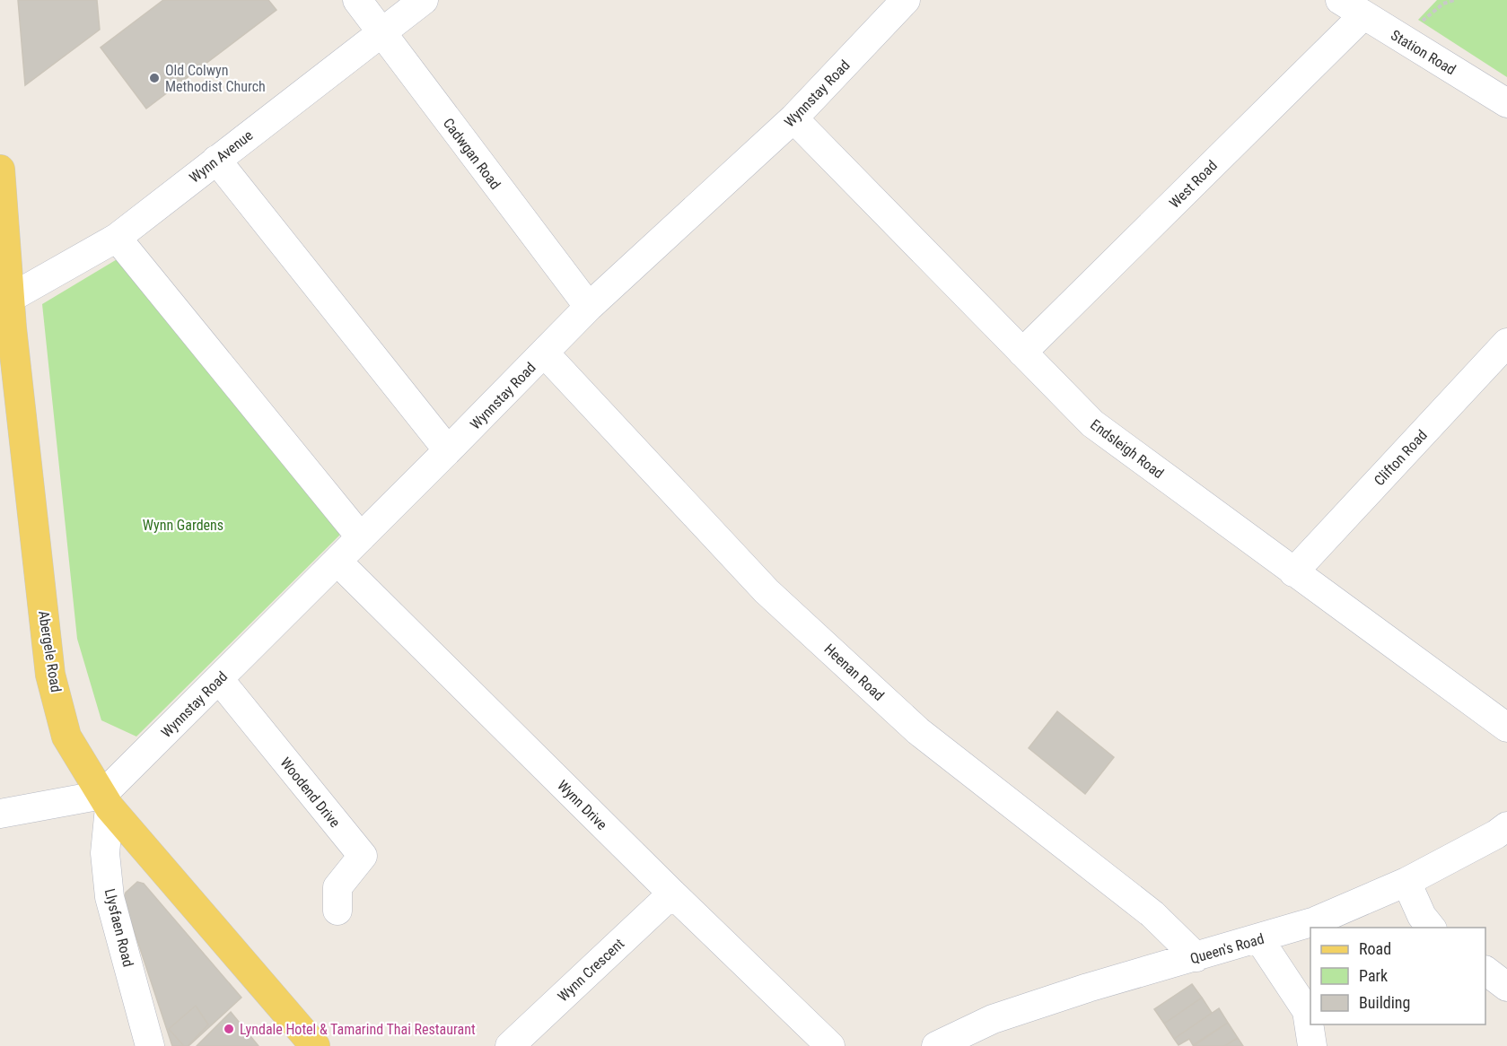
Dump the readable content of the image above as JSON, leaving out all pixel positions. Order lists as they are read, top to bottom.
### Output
{
  "streets": {
    "main road": ["Abergele Road"],
    "street": [
      "Station Road",
      "Wynnstay Road",
      "Cadwgan Road",
      "Wynn Avenue",
      "West Road",
      "Endsleigh Road",
      "Clifton Road",
      "Heenan Road",
      "Woodend Drive",
      "Wynn Drive",
      "Llysfaen Road",
      "Queen's Road",
      "Wynn Crescent"
    ]
  },
  "crossings": [
    ["Station Road", "West Road"],
    ["Wynnstay Road", "Cadwgan Road"],
    ["Wynnstay Road", "Endsleigh Road"],
    ["Wynnstay Road", "Abergele Road"],
    ["Wynnstay Road", "Heenan Road"],
    ["Wynnstay Road", "Woodend Drive"],
    ["Wynnstay Road", "Wynn Drive"],
    ["Wynnstay Road", "Llysfaen Road"],
    ["Cadwgan Road", "Wynn Avenue"],
    ["Wynn Avenue", "Abergele Road"],
    ["West Road", "Endsleigh Road"],
    ["Endsleigh Road", "Clifton Road"],
    ["Abergele Road", "Llysfaen Road"],
    ["Heenan Road", "Queen's Road"],
    ["Wynn Drive", "Wynn Crescent"]
  ],
  "parks": ["Wynn Gardens"],
  "places": ["Old Colwyn Methodist Church", "Lyndale Hotel & Tamarind Thai Restaurant"],
  "legend": ["Road", "Park", "Building"]
}
